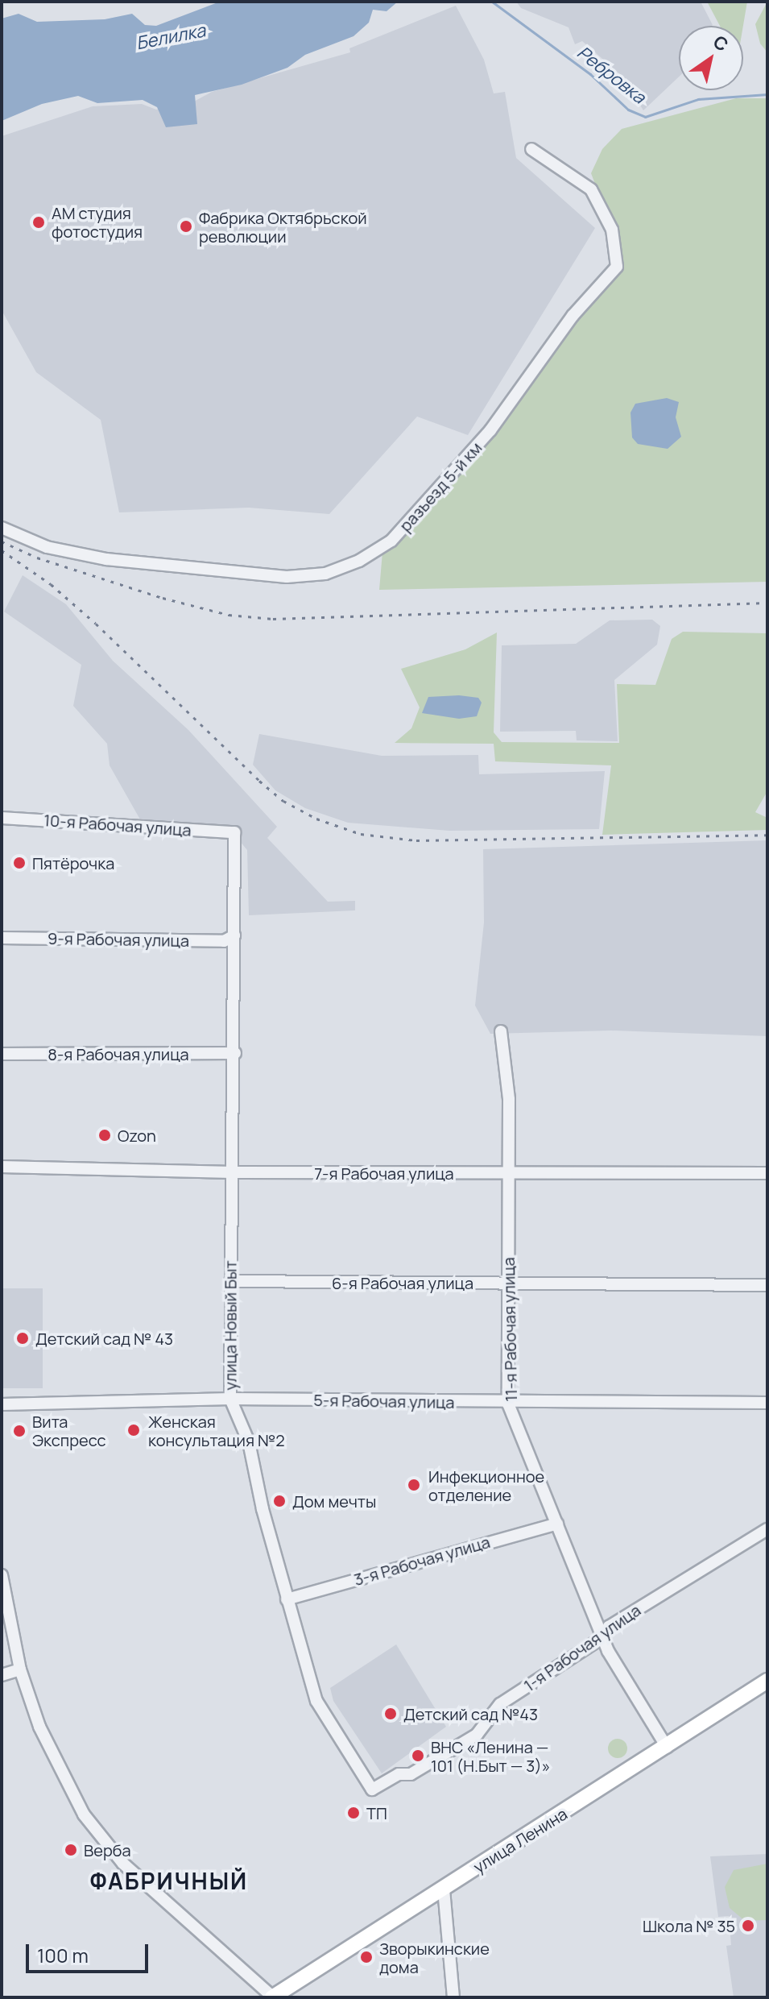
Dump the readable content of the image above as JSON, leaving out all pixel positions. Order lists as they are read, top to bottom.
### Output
{
  "streets": {
    "main road": ["улица Ленина"],
    "street": [
      "разъезд 5-й км",
      "10-я Рабочая улица",
      "9-я Рабочая улица",
      "8-я Рабочая улица",
      "7-я Рабочая улица",
      "6-я Рабочая улица",
      "улица Новый Быт",
      "11-я Рабочая улица",
      "5-я Рабочая улица",
      "3-я Рабочая улица",
      "1-я Рабочая улица"
    ]
  },
  "crossings": [
    ["10-я Рабочая улица", "улица Новый Быт"],
    ["9-я Рабочая улица", "улица Новый Быт"],
    ["8-я Рабочая улица", "улица Новый Быт"],
    ["7-я Рабочая улица", "улица Новый Быт"],
    ["7-я Рабочая улица", "11-я Рабочая улица"],
    ["6-я Рабочая улица", "улица Новый Быт"],
    ["6-я Рабочая улица", "11-я Рабочая улица"],
    ["улица Новый Быт", "5-я Рабочая улица"],
    ["улица Новый Быт", "3-я Рабочая улица"],
    ["улица Новый Быт", "1-я Рабочая улица"],
    ["11-я Рабочая улица", "5-я Рабочая улица"],
    ["11-я Рабочая улица", "3-я Рабочая улица"],
    ["11-я Рабочая улица", "1-я Рабочая улица"],
    ["11-я Рабочая улица", "улица Ленина"]
  ],
  "districts": ["ФАБРИЧНЫЙ"],
  "water": ["Белилка", "Ребровка"],
  "places": [
    "АМ студия фотостудия",
    "Фабрика Октябрьской революции",
    "Пятёрочка",
    "Ozon",
    "Детский сад № 43",
    "Женская консультация №2",
    "Вита Экспресс",
    "Инфекционное отделение",
    "Дом мечты",
    "Детский сад №43",
    "ВНС «Ленина — 101 (Н.Быт — 3)»",
    "ТП",
    "Верба",
    "Школа № 35",
    "Зворыкинские дома"
  ],
  "scale_bar": "100 m",
  "north": "top right"
}
